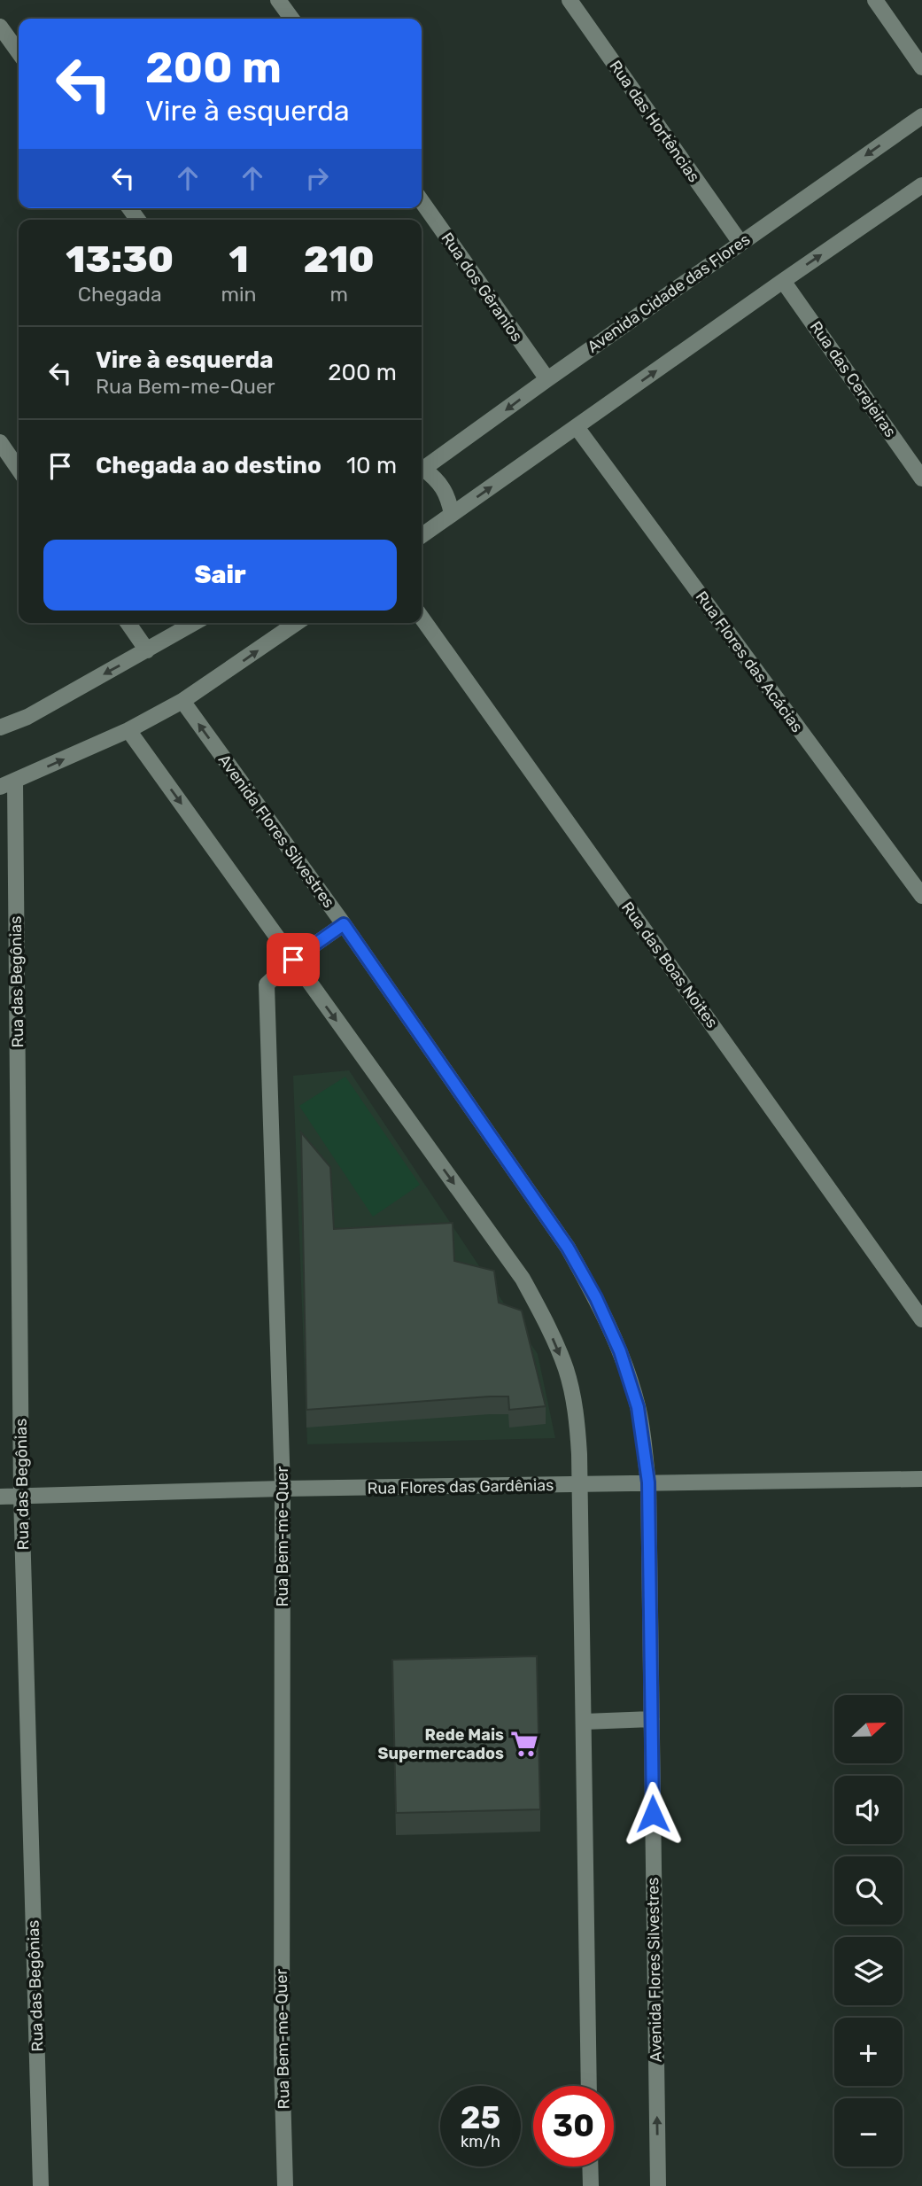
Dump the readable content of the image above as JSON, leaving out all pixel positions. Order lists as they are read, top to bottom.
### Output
{
  "streets": {
    "street": [
      "Rua das Hortências",
      "Rua dos Gêranios",
      "Avenida Cidade das Flores",
      "Rua das Cerejeiras",
      "Rua Flores das Acácias",
      "Avenida Flores Silvestres",
      "Rua das Boas Noites",
      "Rua das Begônias",
      "Rua Flores das Gardênias",
      "Rua Bem-me-Quer"
    ]
  },
  "crossings": [
    ["Rua das Hortências", "Avenida Cidade das Flores"],
    ["Rua dos Gêranios", "Avenida Cidade das Flores"],
    ["Avenida Flores Silvestres", "Rua Flores das Gardênias"],
    ["Avenida Flores Silvestres", "Rua Bem-me-Quer"],
    ["Rua das Begônias", "Rua Flores das Gardênias"],
    ["Rua Flores das Gardênias", "Rua Bem-me-Quer"]
  ],
  "places": {
    "supermarket": ["Rede Mais Supermercados"]
  },
  "north": "right",
  "page": {
    "turn": ["200 m", "Vire à esquerda"],
    "eta": [
      "13:30",
      "Chegada",
      "1",
      "min",
      "210",
      "m"
    ],
    "list": [
      {
        "name": "Vire à esquerda",
        "note": "Rua Bem-me-Quer",
        "value": "200 m"
      },
      {
        "name": "Chegada ao destino",
        "value": "10 m"
      }
    ],
    "buttons": "Sair",
    "map_buttons": ["+", "−"],
    "speed": "25 km/h",
    "limit": "30"
  }
}
